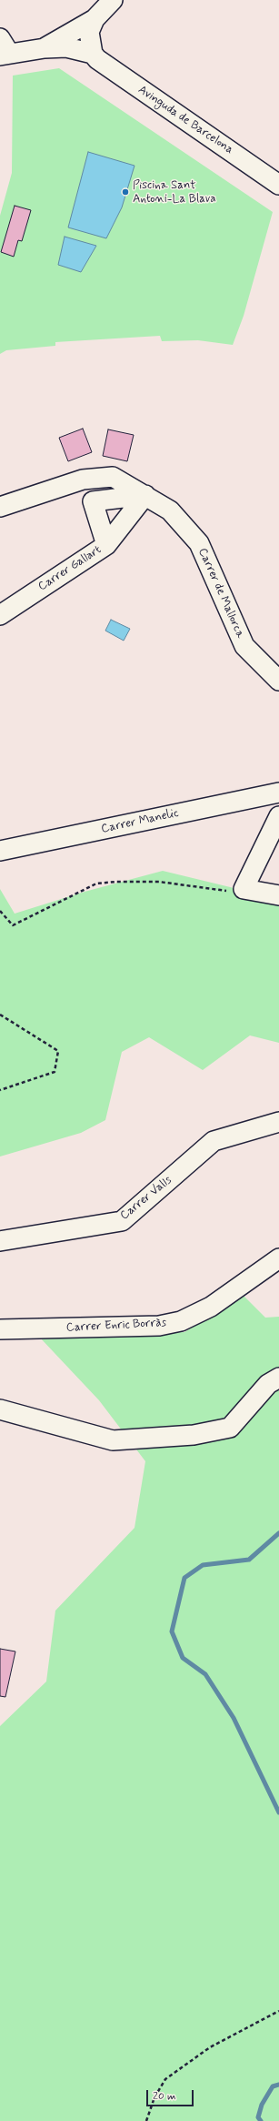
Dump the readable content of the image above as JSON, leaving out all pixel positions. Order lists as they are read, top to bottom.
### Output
{
  "streets": {
    "street": [
      "Avinguda de Barcelona",
      "Carrer Gallart",
      "Carrer de Mallorca",
      "Carrer Manelic",
      "Carrer Valls",
      "Carrer Enric Borràs"
    ]
  },
  "crossings": [
    ["Carrer Gallart", "Carrer de Mallorca"]
  ],
  "places": ["Piscina Sant Antoni-La Blava"],
  "scale_bar": "20 m"
}
